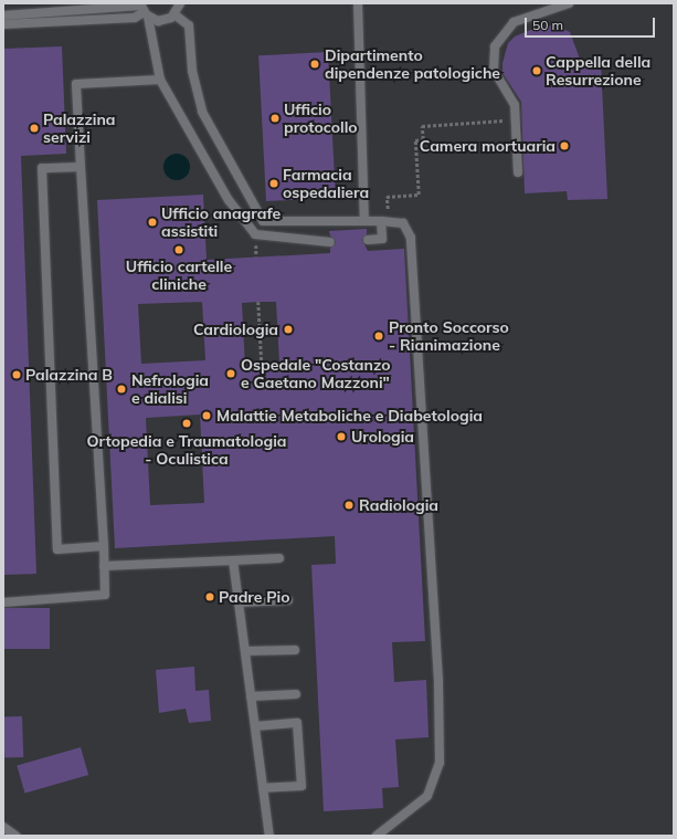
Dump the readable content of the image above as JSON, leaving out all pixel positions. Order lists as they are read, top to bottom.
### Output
{
  "places": [
    "Dipartimento dipendenze patologiche",
    "Cappella della Resurrezione",
    "Ufficio protocollo",
    "Palazzina servizi",
    "Camera mortuaria",
    "Farmacia ospedaliera",
    "Ufficio anagrafe assistiti",
    "Ufficio cartelle cliniche",
    "Cardiologia",
    "Pronto Soccorso - Rianimazione",
    "Ospedale \"Costanzo e Gaetano Mazzoni\"",
    "Palazzina B",
    "Nefrologia e dialisi",
    "Malattie Metaboliche e Diabetologia",
    "Ortopedia e Traumatologia - Oculistica",
    "Urologia",
    "Radiologia",
    "Padre Pio"
  ],
  "scale_bar": "50 m"
}
